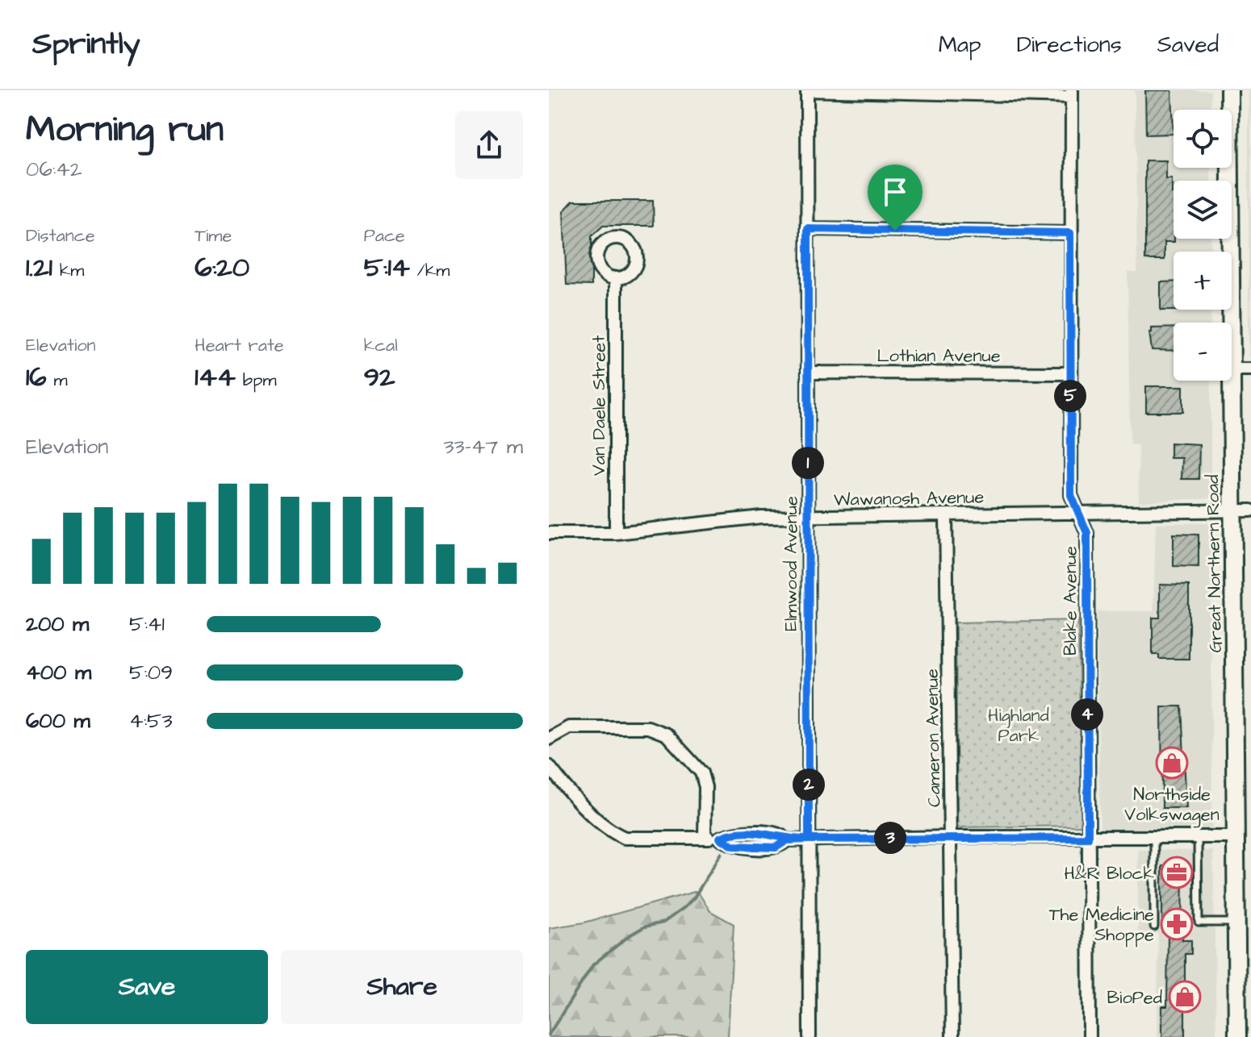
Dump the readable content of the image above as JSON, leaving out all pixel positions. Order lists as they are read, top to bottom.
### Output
{
  "streets": {
    "main road": ["Great Northern Road"],
    "street": [
      "Lothian Avenue",
      "Van Daele Street",
      "Wawanosh Avenue",
      "Elmwood Avenue",
      "Blake Avenue",
      "Cameron Avenue"
    ]
  },
  "crossings": [
    ["Lothian Avenue", "Elmwood Avenue"],
    ["Lothian Avenue", "Blake Avenue"],
    ["Van Daele Street", "Wawanosh Avenue"],
    ["Wawanosh Avenue", "Elmwood Avenue"],
    ["Wawanosh Avenue", "Great Northern Road"],
    ["Wawanosh Avenue", "Blake Avenue"],
    ["Wawanosh Avenue", "Cameron Avenue"]
  ],
  "parks": ["Highland Park"],
  "places": {
    "shop": ["Northside Volkswagen", "BioPed"],
    "office": ["H&R Block"],
    "pharmacy": ["The Medicine Shoppe"]
  },
  "page": {
    "header": "Sprintly",
    "nav": ["Map", "Directions", "Saved"],
    "heading": ["Morning run", "06:42"],
    "map_buttons": ["+", "−"],
    "stats": [
      ["Distance", "1.21 km"],
      ["Time", "6:20"],
      ["Pace", "5:14 /km"],
      ["Elevation", "16 m"],
      ["Heart rate", "144 bpm"],
      ["kcal", "92"]
    ],
    "pins": [
      "5",
      "1",
      "4",
      "2",
      "3"
    ],
    "chart": ["Elevation", "33–47 m"],
    "list": [
      {
        "name": "200 m",
        "note": "5:41"
      },
      {
        "name": "400 m",
        "note": "5:09"
      },
      {
        "name": "600 m",
        "note": "4:53"
      }
    ],
    "buttons": ["Save", "Share"]
  }
}
